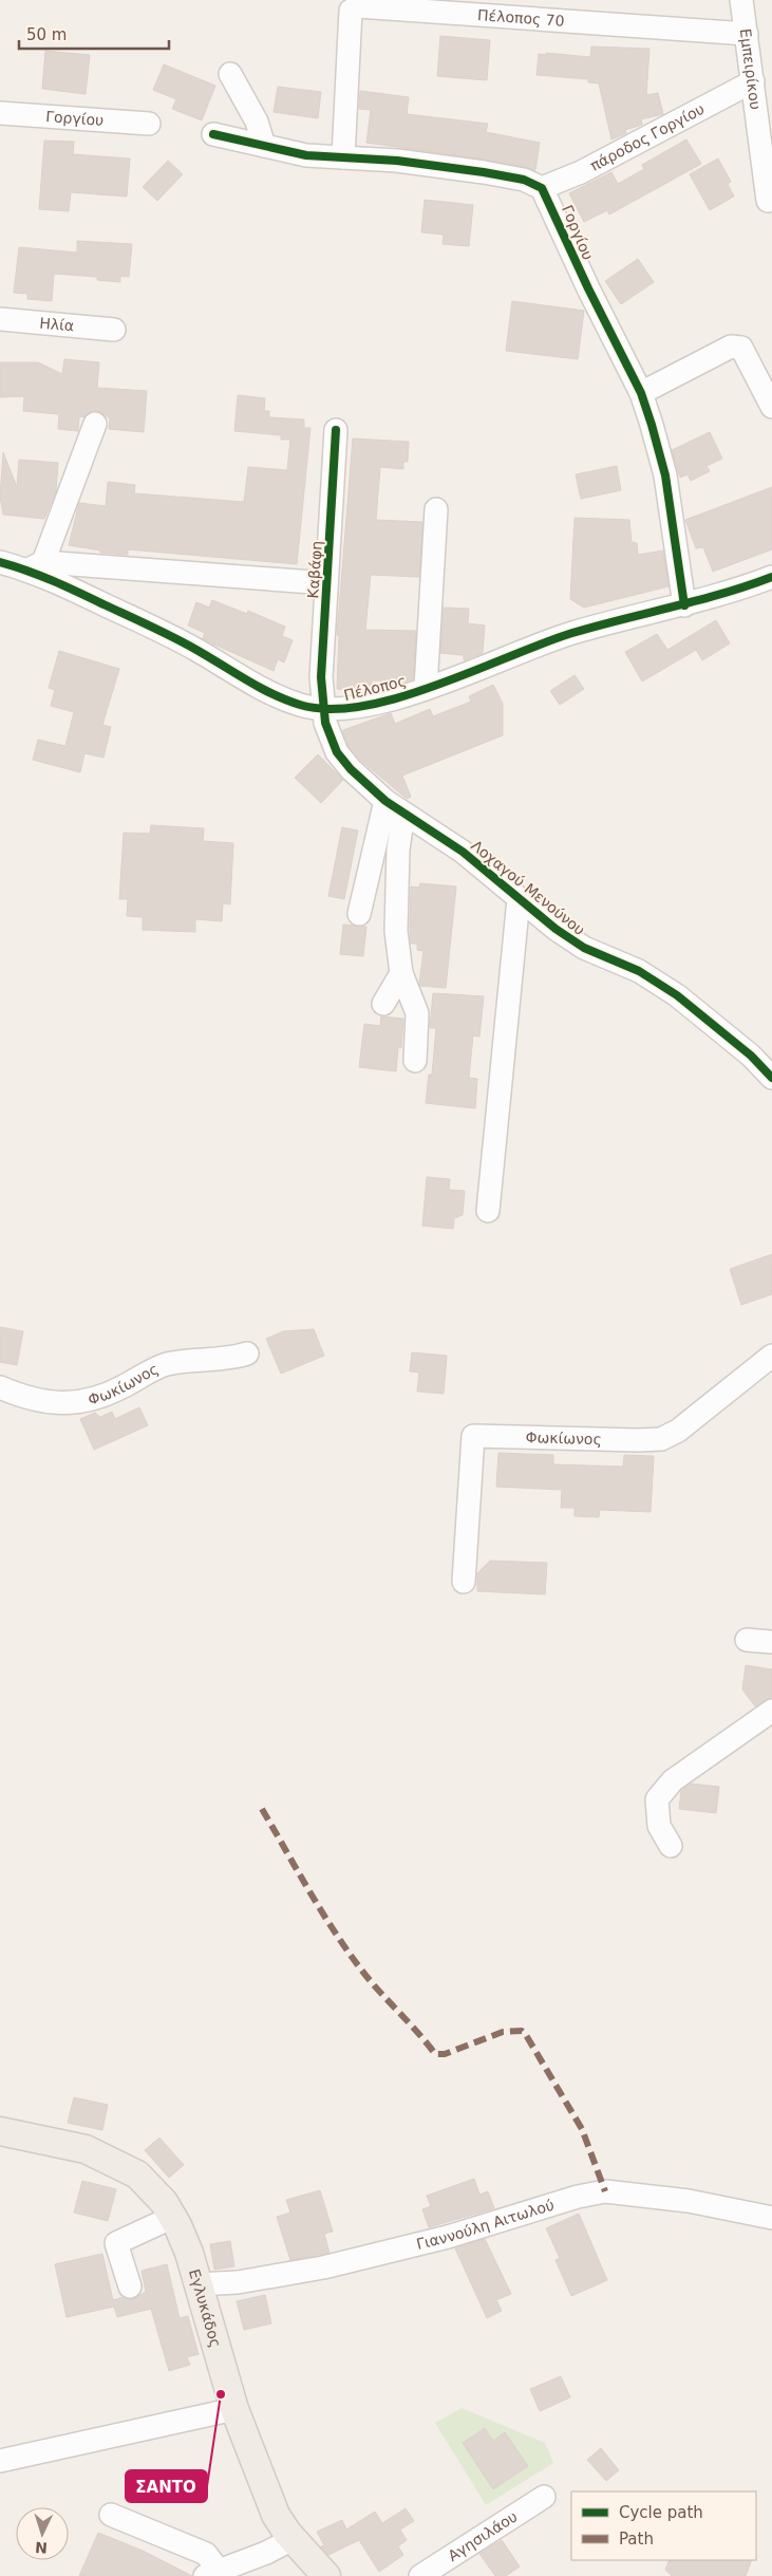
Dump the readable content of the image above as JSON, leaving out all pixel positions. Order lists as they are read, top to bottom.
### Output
{
  "streets": {
    "main road": ["Εγλυκάδος"],
    "street": [
      "Πέλοπος 70",
      "Εμπειρίκου",
      "Γοργίου",
      "πάροδος Γοργίου",
      "Ηλία",
      "Καβάφη",
      "Πέλοπος",
      "Λοχαγού Μενούνου",
      "Φωκίωνος",
      "Γιαννούλη Αιτωλού",
      "Αγησιλάου"
    ]
  },
  "crossings": [
    ["Πέλοπος 70", "Εμπειρίκου"],
    ["Εμπειρίκου", "πάροδος Γοργίου"],
    ["Γοργίου", "πάροδος Γοργίου"],
    ["Γοργίου", "Πέλοπος"],
    ["Καβάφη", "Πέλοπος"],
    ["Καβάφη", "Λοχαγού Μενούνου"],
    ["Πέλοπος", "Λοχαγού Μενούνου"],
    ["Γιαννούλη Αιτωλού", "Εγλυκάδος"]
  ],
  "places": ["ΣΑΝΤΟ"],
  "legend": ["Cycle path", "Path"],
  "scale_bar": "50 m",
  "north": "bottom"
}
